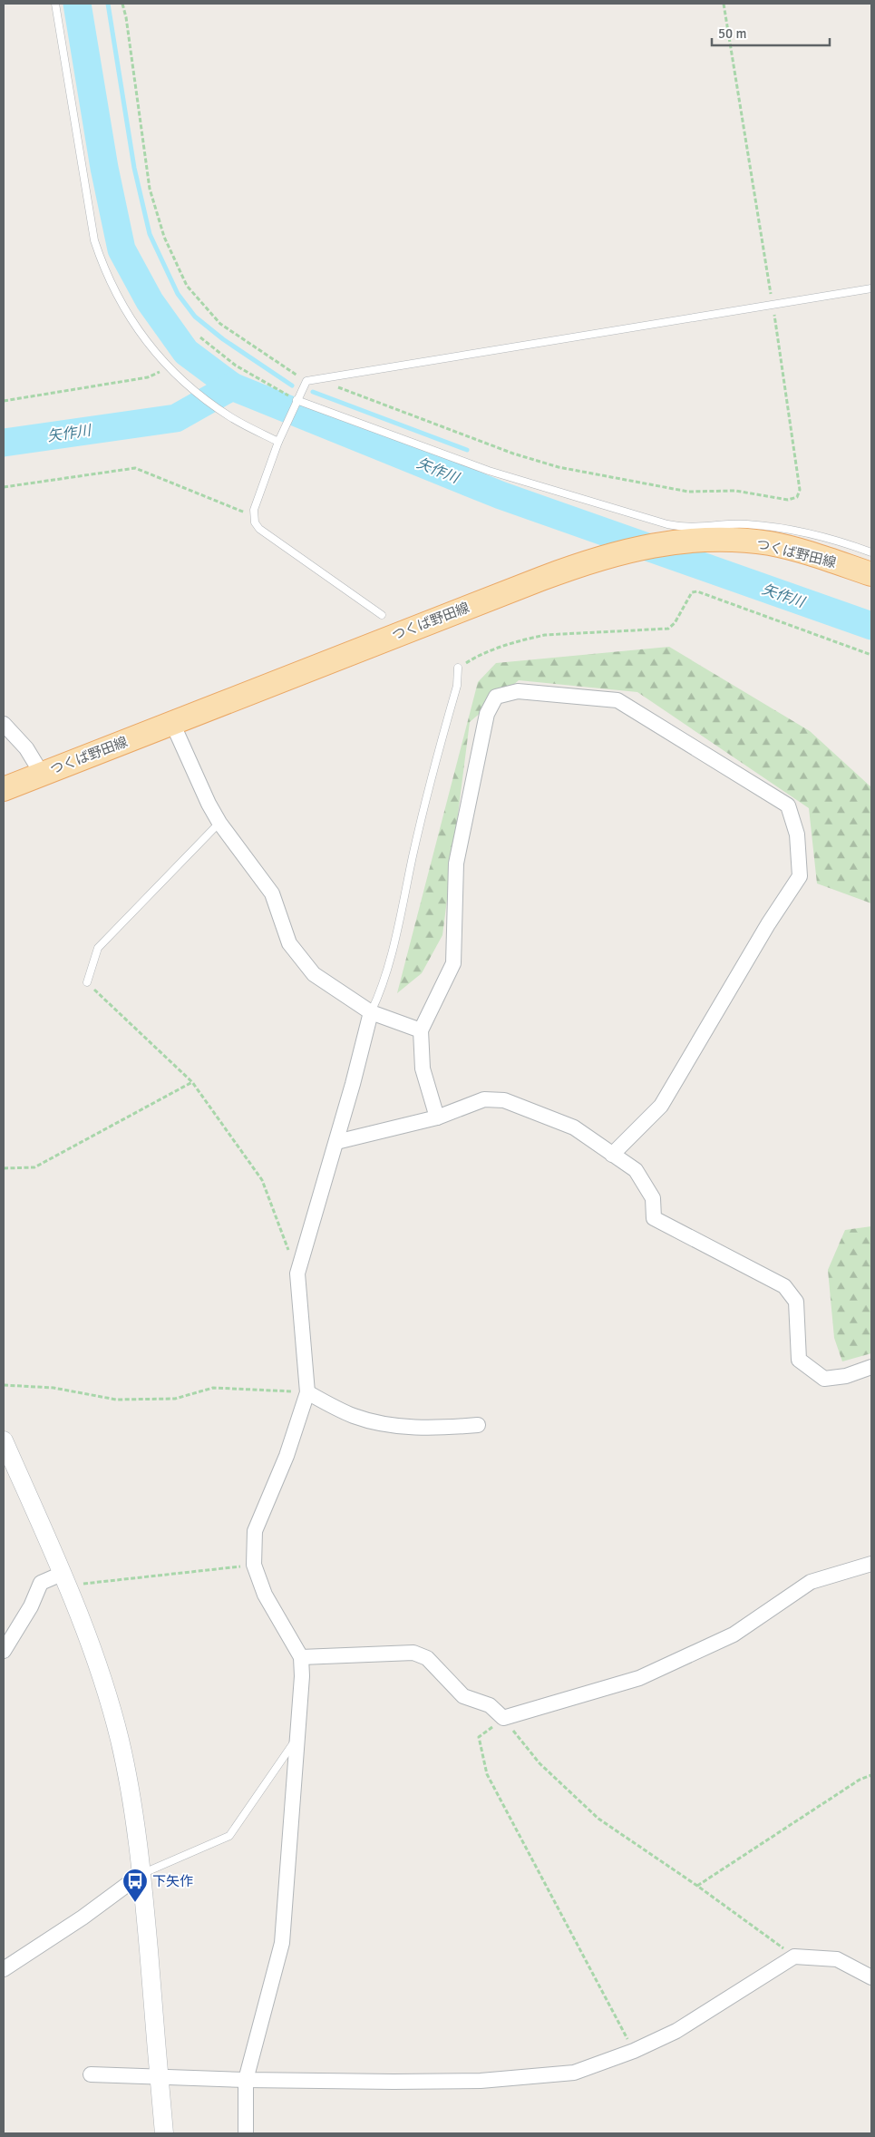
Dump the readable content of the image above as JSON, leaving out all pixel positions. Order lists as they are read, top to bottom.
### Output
{
  "streets": {
    "main road": ["つくば野田線"]
  },
  "water": ["矢作川"],
  "places": {
    "bus stop": ["下矢作"]
  },
  "scale_bar": "50 m"
}
